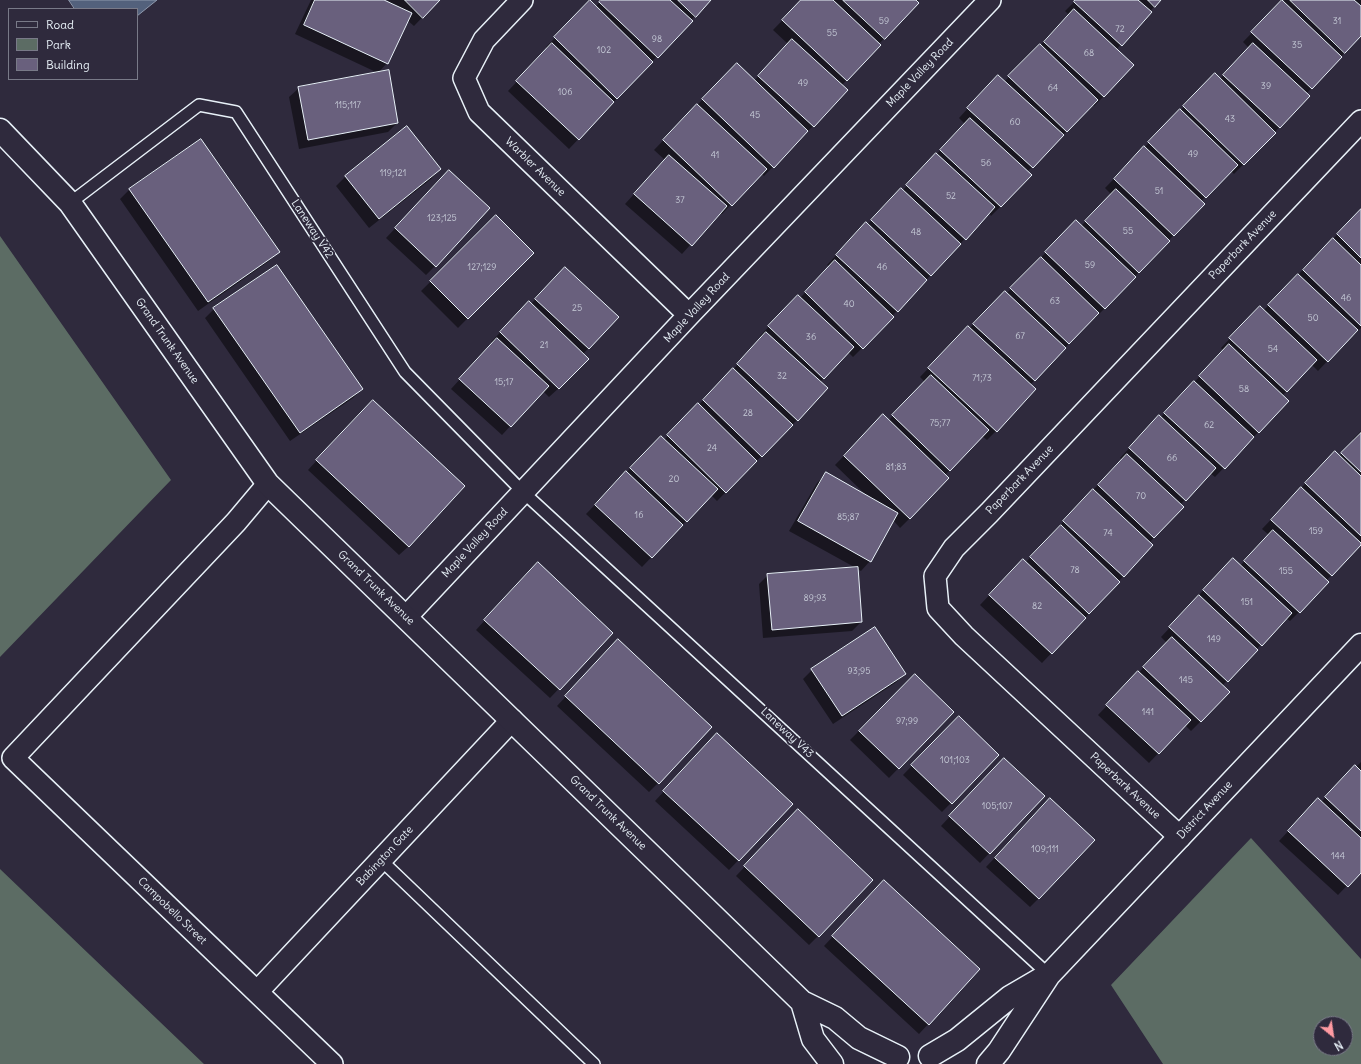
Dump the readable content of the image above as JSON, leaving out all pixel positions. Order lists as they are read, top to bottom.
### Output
{
  "streets": {
    "street": [
      "Maple Valley Road",
      "Warbler Avenue",
      "Paperbark Avenue",
      "Grand Trunk Avenue",
      "District Avenue",
      "Babington Gate",
      "Campobello Street"
    ],
    "lane": ["Laneway V42", "Laneway V43"]
  },
  "crossings": [
    ["Maple Valley Road", "Warbler Avenue"],
    ["Maple Valley Road", "Laneway V42"],
    ["Maple Valley Road", "Grand Trunk Avenue"],
    ["Maple Valley Road", "Laneway V43"],
    ["Laneway V42", "Grand Trunk Avenue"],
    ["Laneway V42", "Laneway V43"],
    ["Paperbark Avenue", "District Avenue"],
    ["Grand Trunk Avenue", "Babington Gate"],
    ["Grand Trunk Avenue", "Campobello Street"],
    ["Laneway V43", "District Avenue"],
    ["Babington Gate", "Campobello Street"]
  ],
  "house_numbers": [
    "59",
    "31",
    "72",
    "55",
    "98",
    "35",
    "102",
    "68",
    "49",
    "39",
    "64",
    "106",
    "115;117",
    "45",
    "43",
    "60",
    "49",
    "41",
    "56",
    "119;121",
    "51",
    "52",
    "37",
    "123;125",
    "55",
    "48",
    "59",
    "127;129",
    "46",
    "46",
    "63",
    "40",
    "25",
    "50",
    "67",
    "36",
    "21",
    "54",
    "32",
    "71;73",
    "15;17",
    "58",
    "28",
    "75;77",
    "62",
    "24",
    "66",
    "81;83",
    "20",
    "70",
    "16",
    "85;87",
    "159",
    "74",
    "78",
    "155",
    "89;93",
    "151",
    "82",
    "149",
    "93;95",
    "145",
    "141",
    "97;99",
    "101;103",
    "105;107",
    "109;111",
    "144"
  ],
  "legend": ["Road", "Park", "Building"],
  "north": "bottom right"
}
